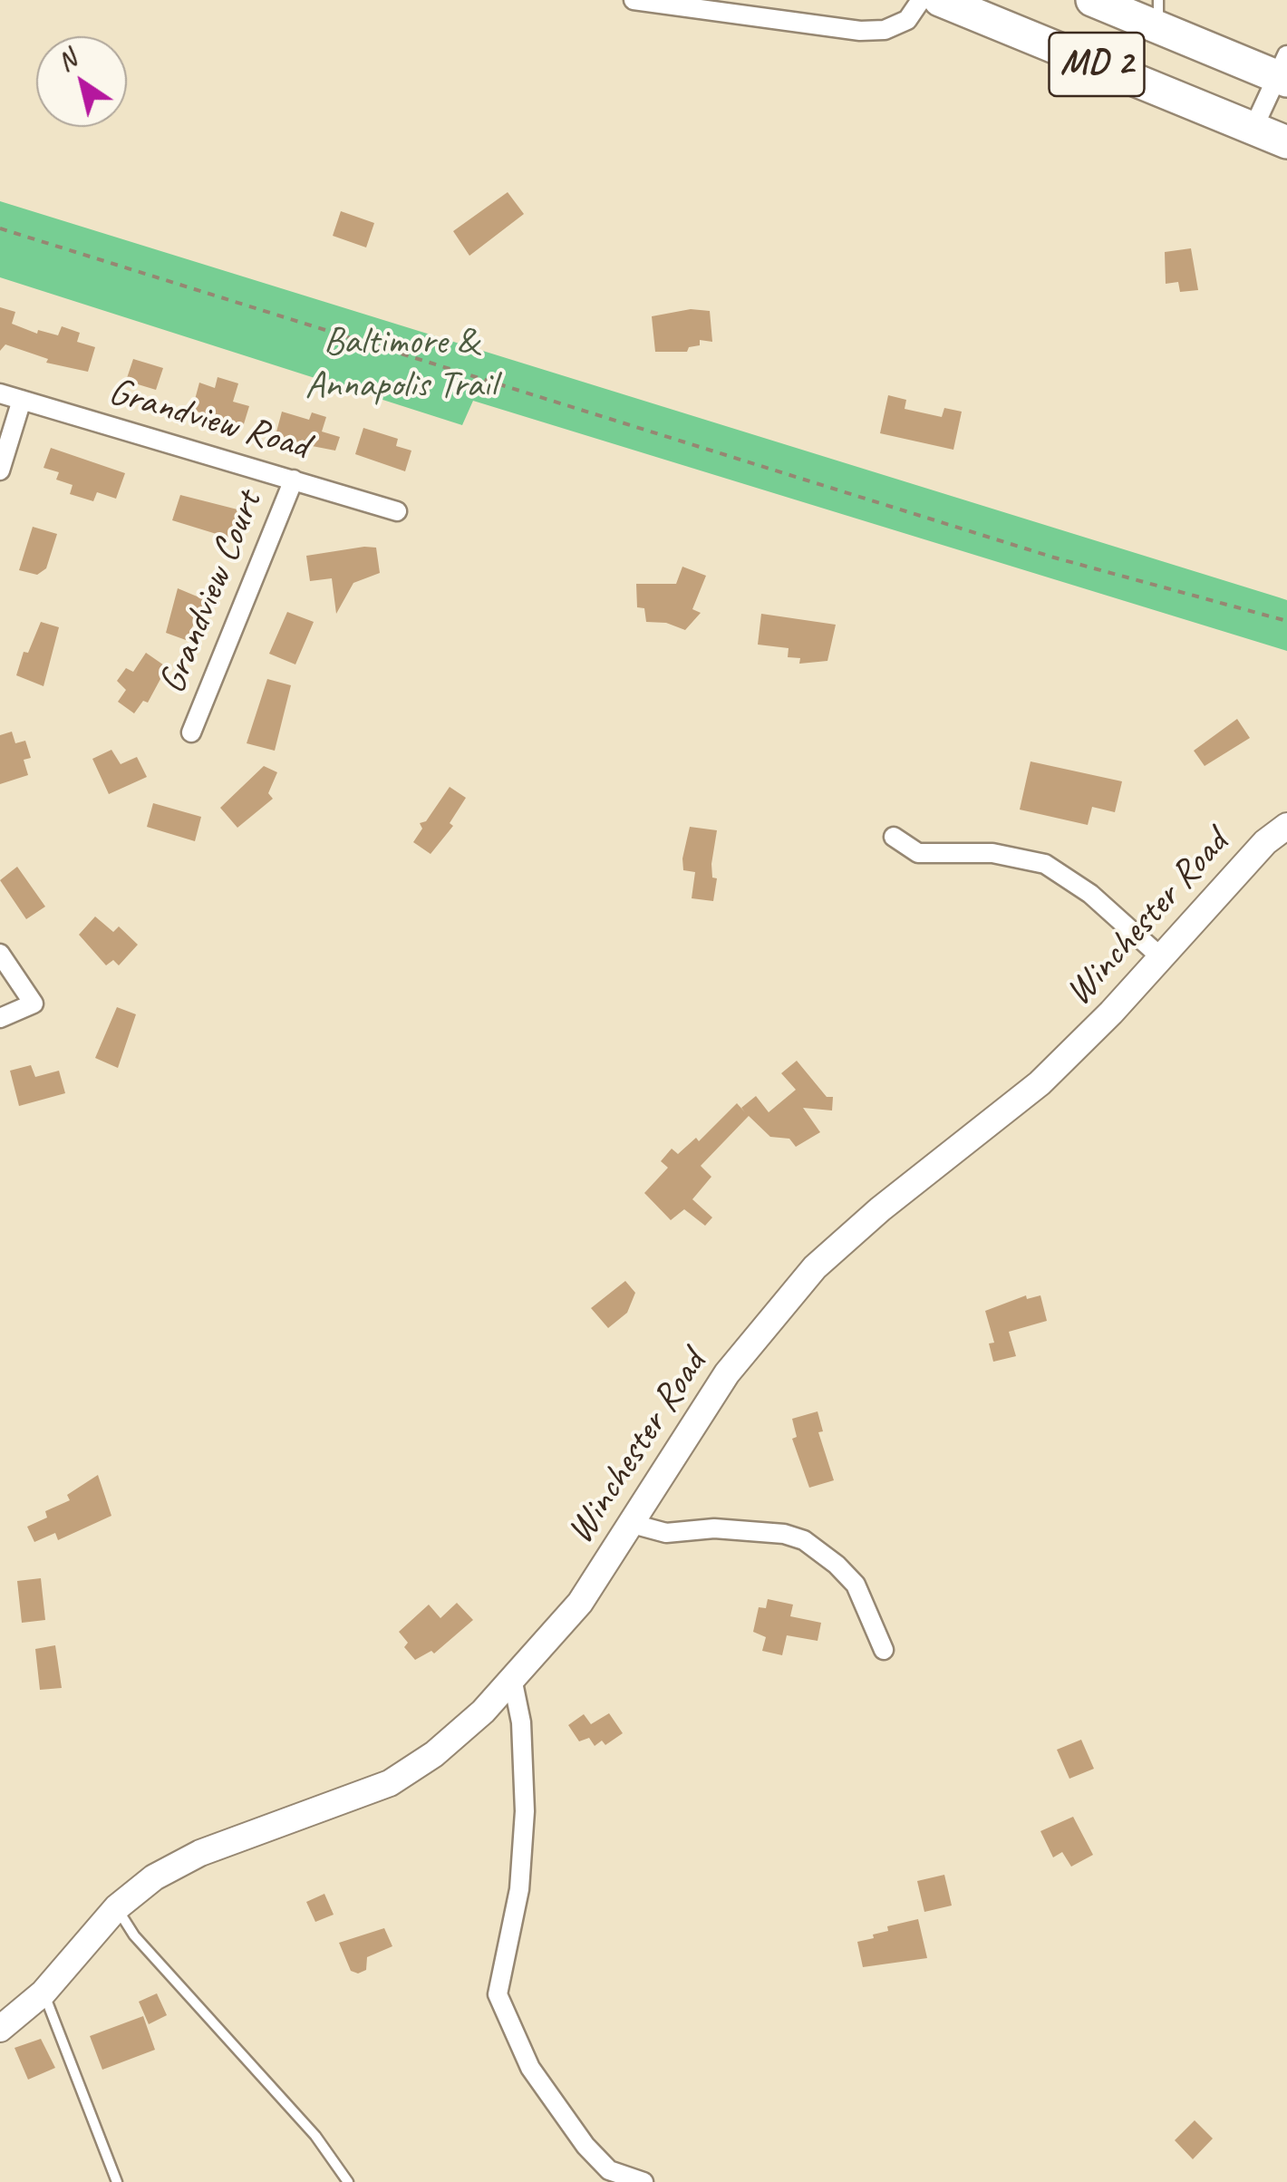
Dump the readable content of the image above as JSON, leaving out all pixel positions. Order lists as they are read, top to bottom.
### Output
{
  "streets": {
    "highway": ["MD 2"],
    "street": ["Grandview Road", "Grandview Court", "Winchester Road"]
  },
  "crossings": [
    ["Grandview Road", "Grandview Court"]
  ],
  "parks": ["Baltimore & Annapolis Trail"],
  "north": "top left"
}
